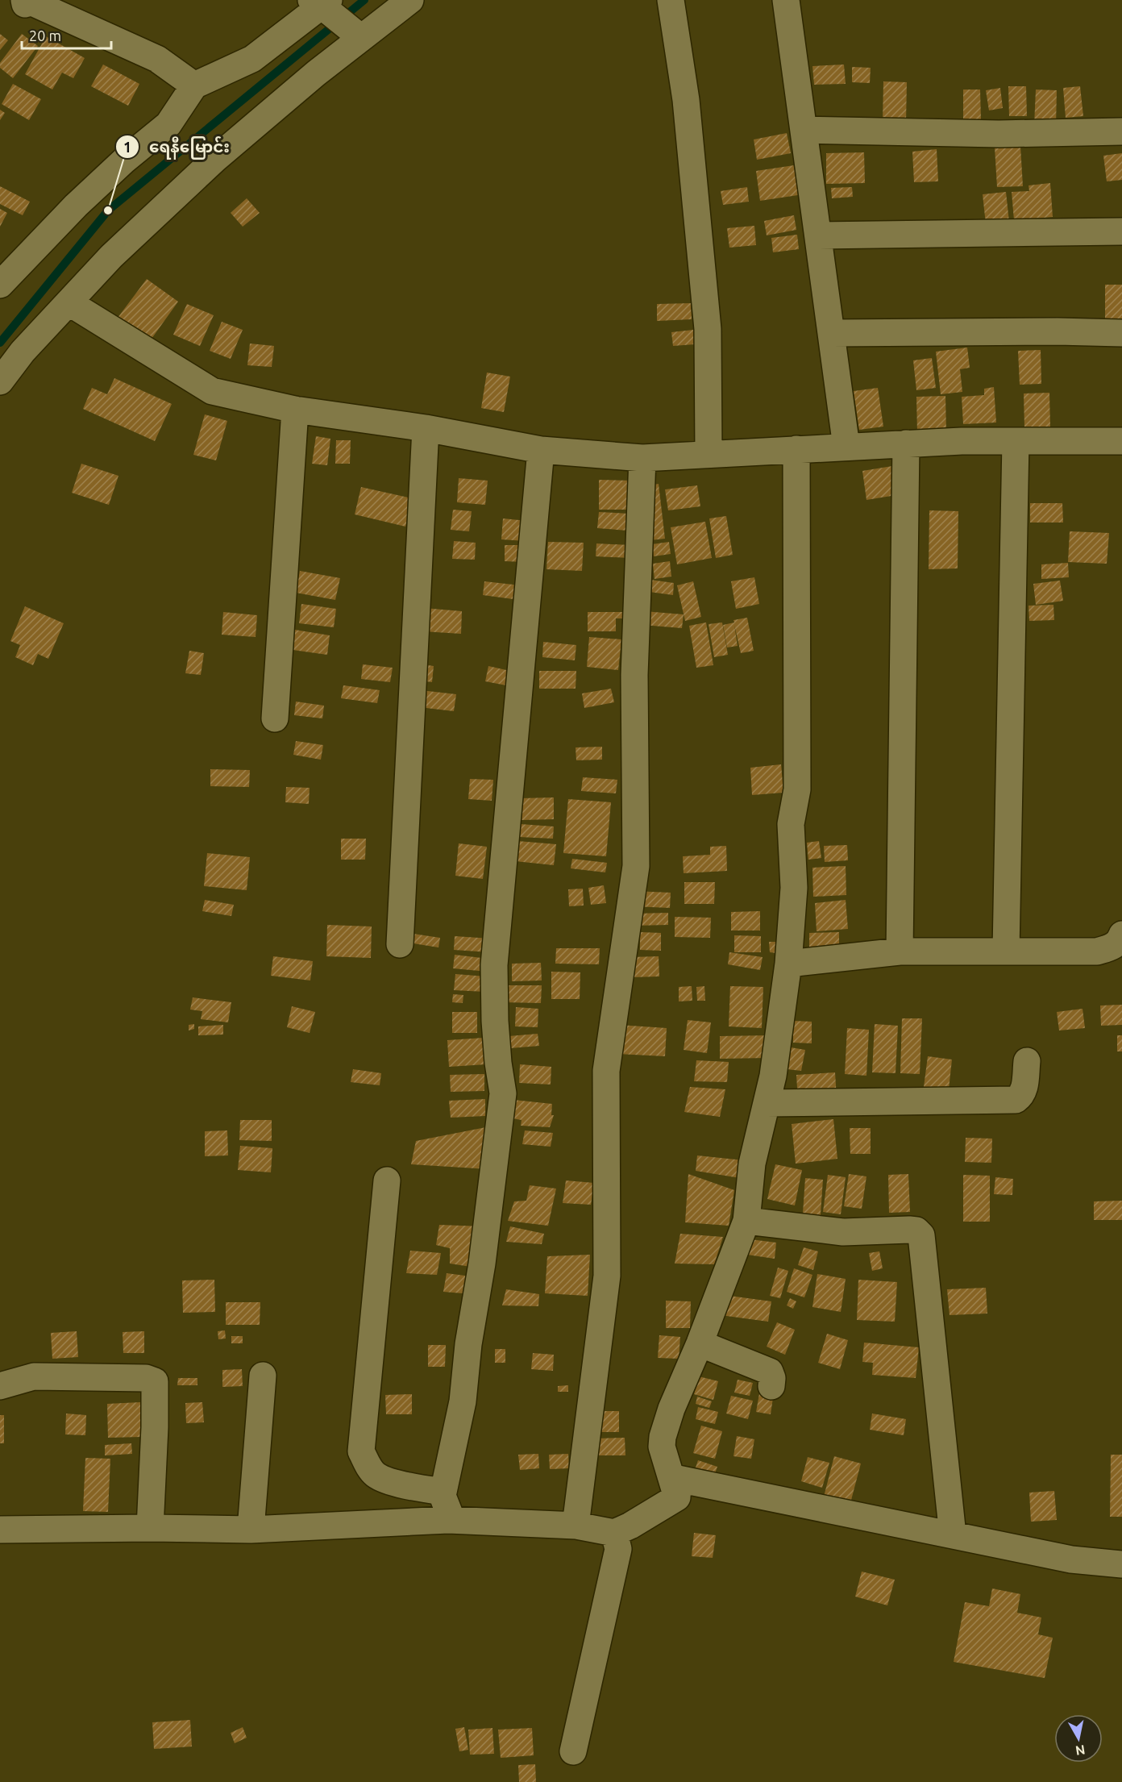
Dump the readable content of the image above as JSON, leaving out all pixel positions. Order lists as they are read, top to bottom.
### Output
{
  "places": ["ရေနီမြောင်း"],
  "scale_bar": "20 m",
  "north": "bottom"
}
